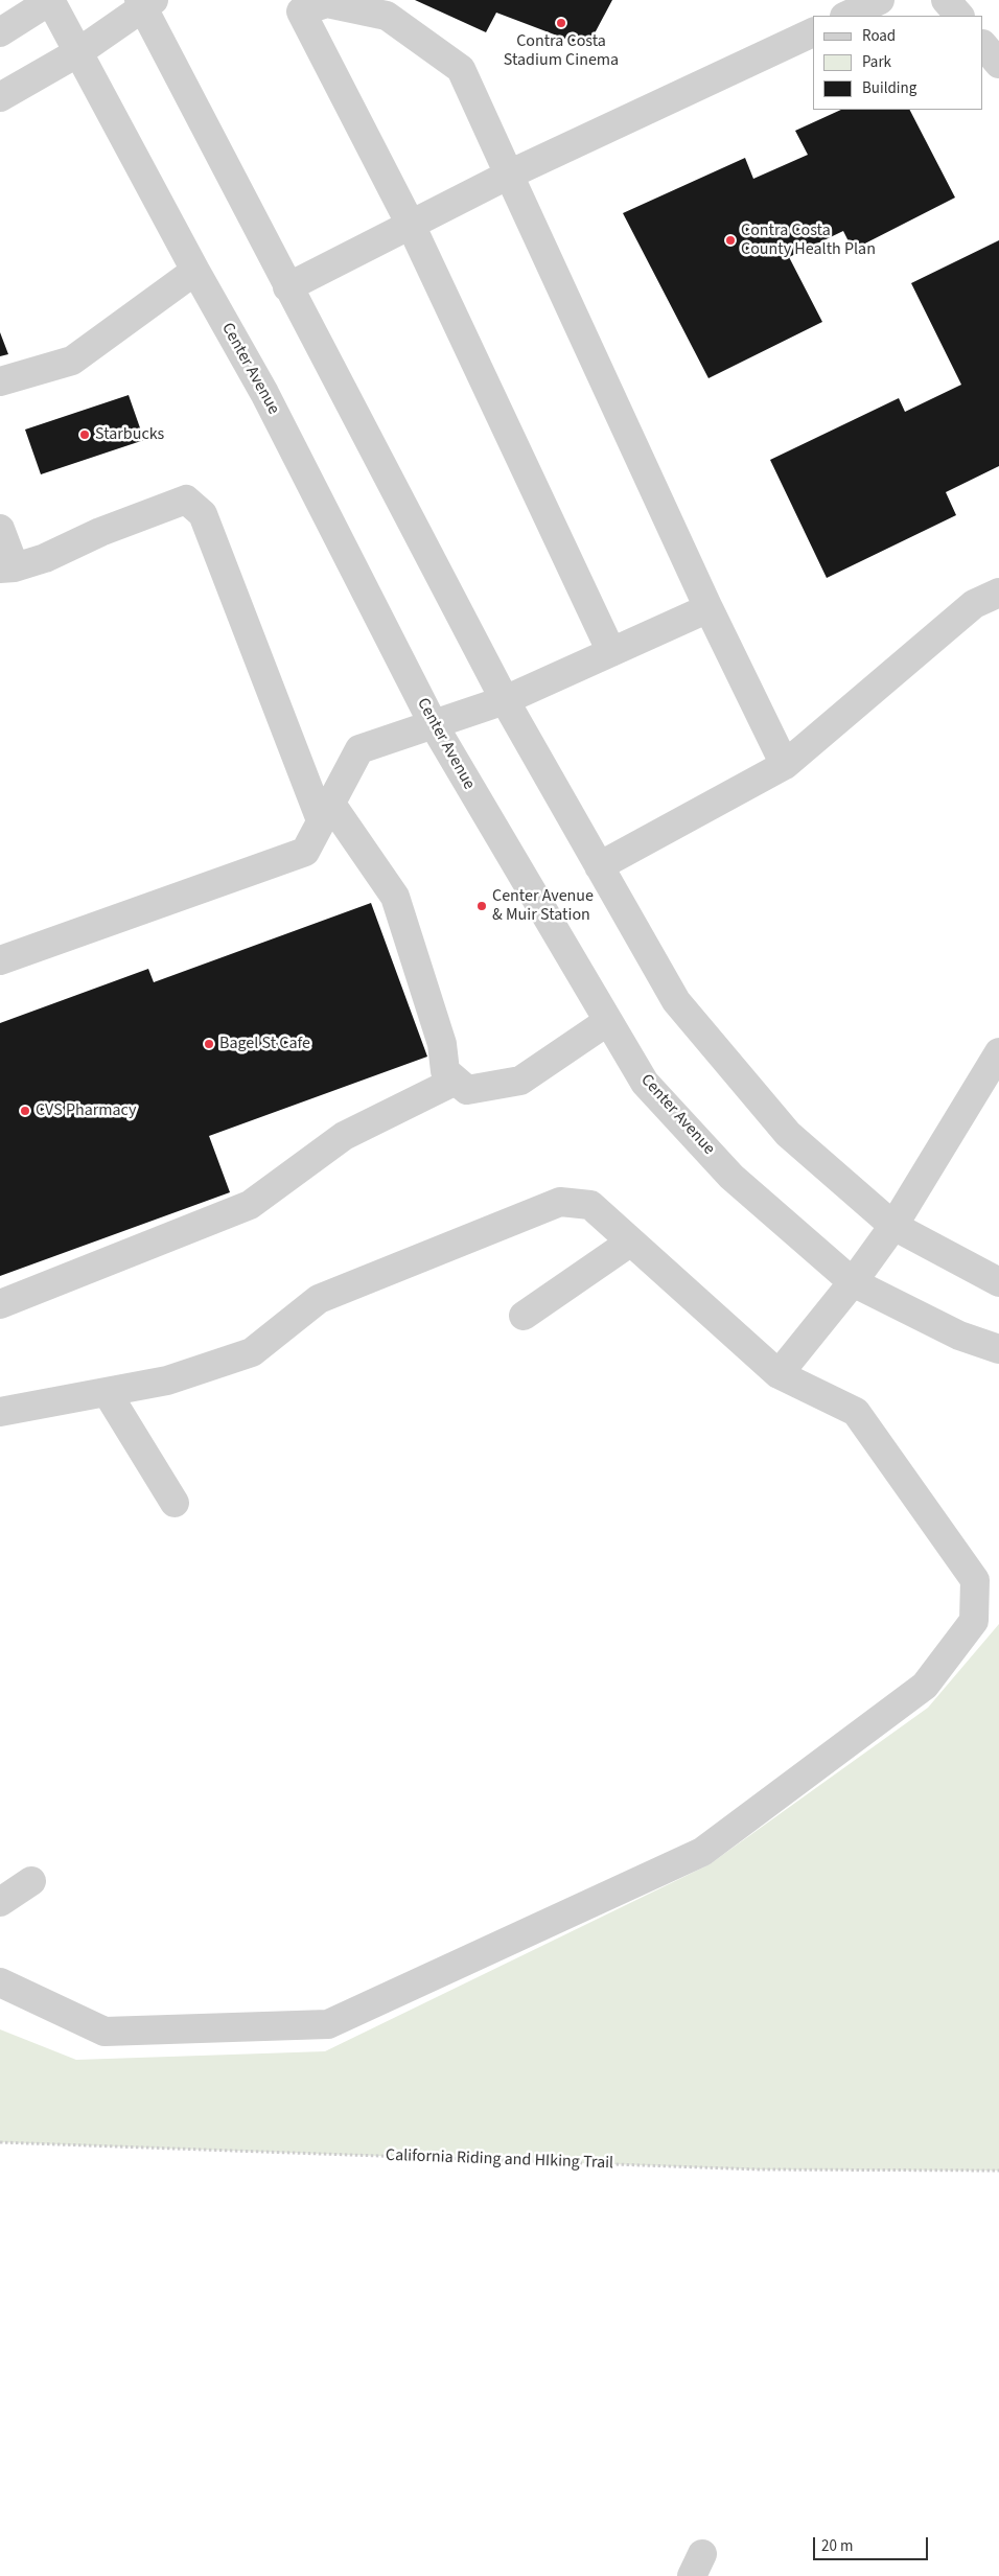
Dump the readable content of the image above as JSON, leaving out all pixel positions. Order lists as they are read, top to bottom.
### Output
{
  "streets": {
    "street": ["Center Avenue"],
    "path": ["California Riding and HIking Trail"]
  },
  "places": [
    "Contra Costa Stadium Cinema",
    "Contra Costa County Health Plan",
    "Starbucks",
    "Center Avenue & Muir Station",
    "Bagel St Cafe",
    "CVS Pharmacy"
  ],
  "legend": ["Road", "Park", "Building"],
  "scale_bar": "20 m"
}
